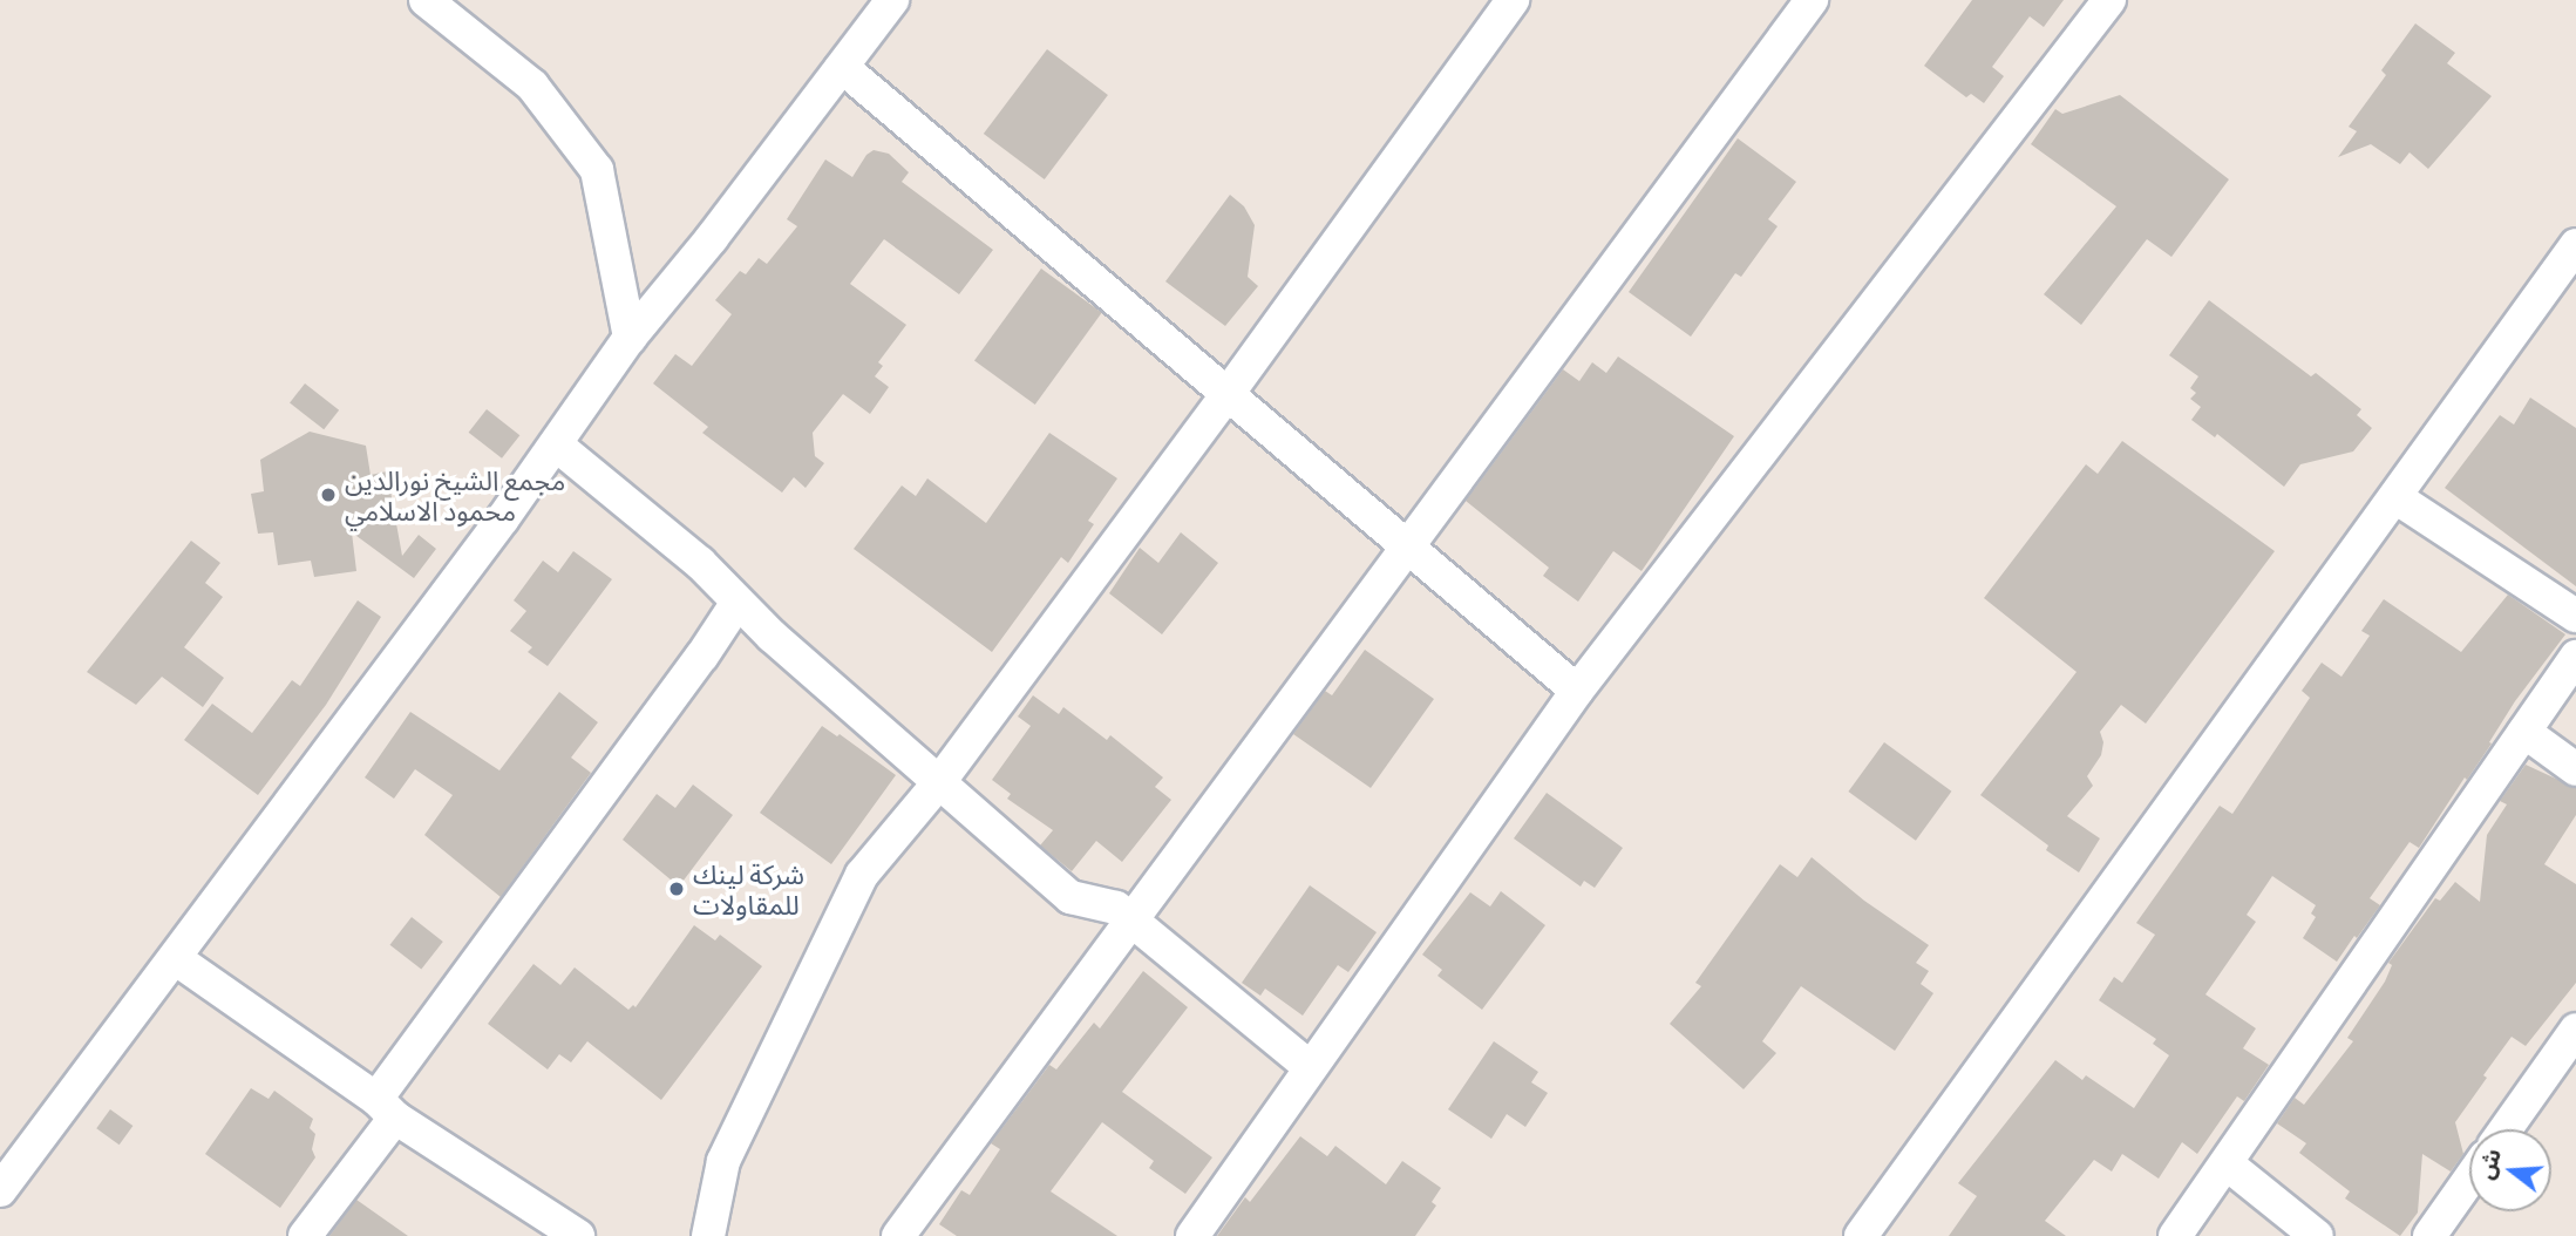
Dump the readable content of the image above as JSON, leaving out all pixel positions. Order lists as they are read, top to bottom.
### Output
{
  "places": ["مجمع الشيخ نورالدين محمود الاسلامي", "شركة لينك للمقاولات"],
  "north": "left"
}
